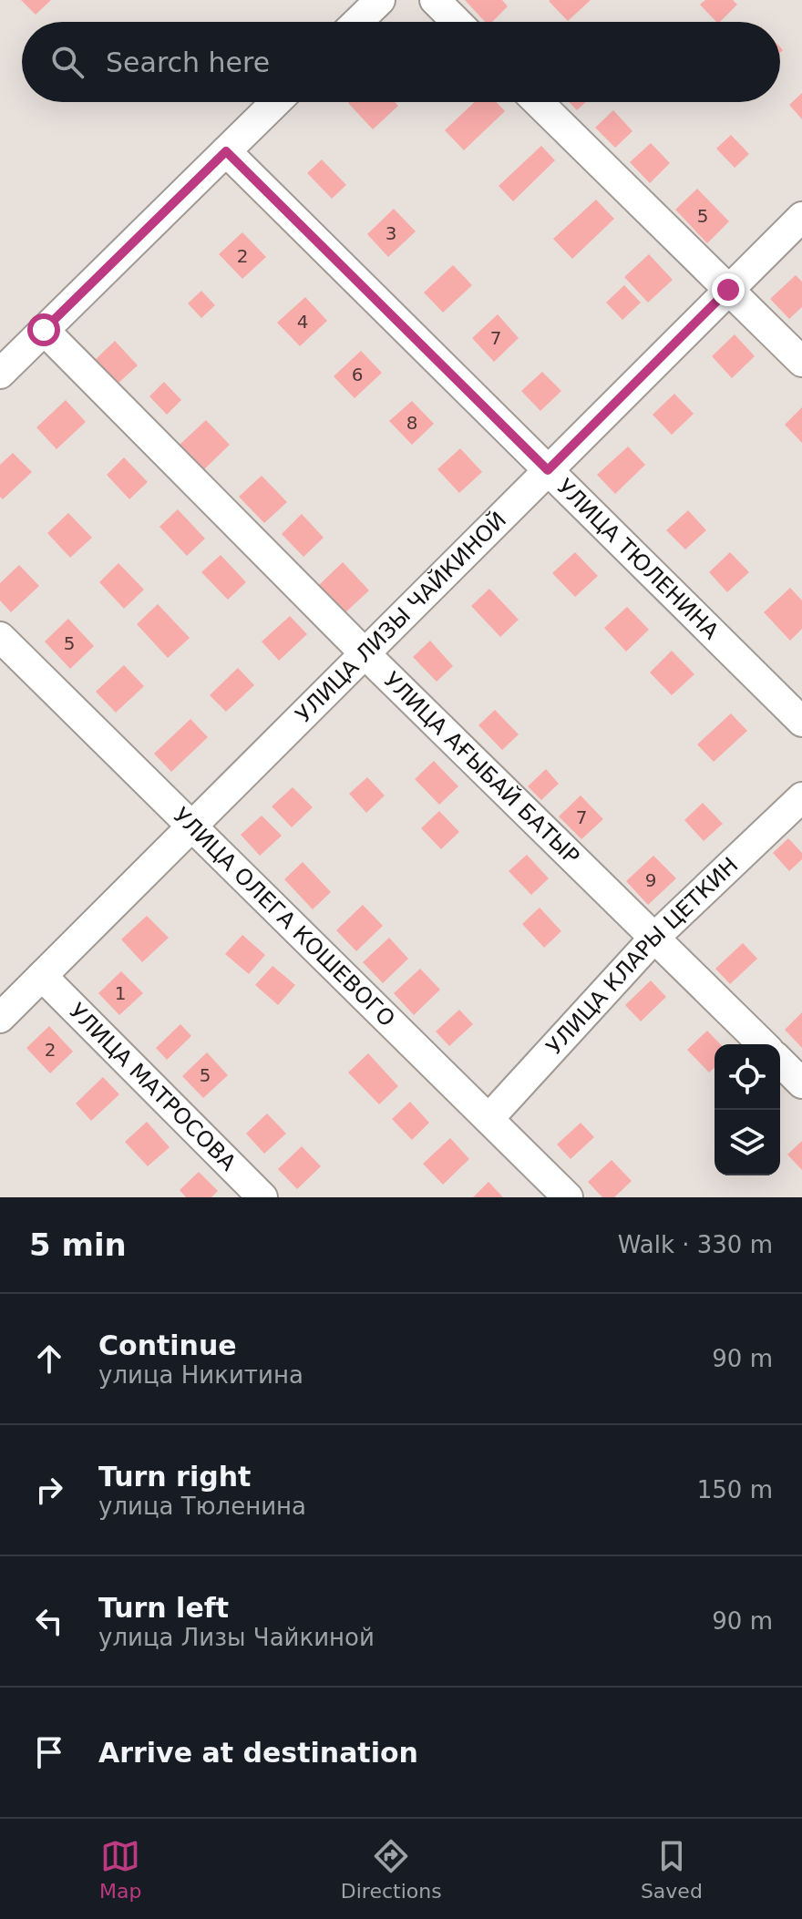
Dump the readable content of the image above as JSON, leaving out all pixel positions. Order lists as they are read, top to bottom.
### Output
{
  "streets": {
    "street": [
      "УЛИЦА ТЮЛЕНИНА",
      "УЛИЦА ЛИЗЫ ЧАЙКИНОЙ",
      "УЛИЦА АҒЫБАЙ БАТЫР",
      "УЛИЦА ОЛЕГА КОШЕВОГО",
      "УЛИЦА КЛАРЫ ЦЕТКИН",
      "УЛИЦА МАТРОСОВА"
    ]
  },
  "crossings": [
    ["УЛИЦА ТЮЛЕНИНА", "УЛИЦА ЛИЗЫ ЧАЙКИНОЙ"],
    ["УЛИЦА ЛИЗЫ ЧАЙКИНОЙ", "УЛИЦА АҒЫБАЙ БАТЫР"],
    ["УЛИЦА ЛИЗЫ ЧАЙКИНОЙ", "УЛИЦА ОЛЕГА КОШЕВОГО"],
    ["УЛИЦА ЛИЗЫ ЧАЙКИНОЙ", "УЛИЦА МАТРОСОВА"],
    ["УЛИЦА АҒЫБАЙ БАТЫР", "УЛИЦА КЛАРЫ ЦЕТКИН"],
    ["УЛИЦА ОЛЕГА КОШЕВОГО", "УЛИЦА КЛАРЫ ЦЕТКИН"]
  ],
  "house_numbers": [
    "5",
    "3",
    "2",
    "4",
    "7",
    "6",
    "8",
    "5",
    "7",
    "9",
    "1",
    "2",
    "5"
  ],
  "page": {
    "search": "Search here",
    "heading": ["5 min", "Walk · 330 m"],
    "list": [
      ["Continue", "улица Никитина", "90 m"],
      ["Turn right", "улица Тюленина", "150 m"],
      ["Turn left", "улица Лизы Чайкиной", "90 m"],
      "Arrive at destination"
    ],
    "nav": ["Map", "Directions", "Saved"]
  }
}
